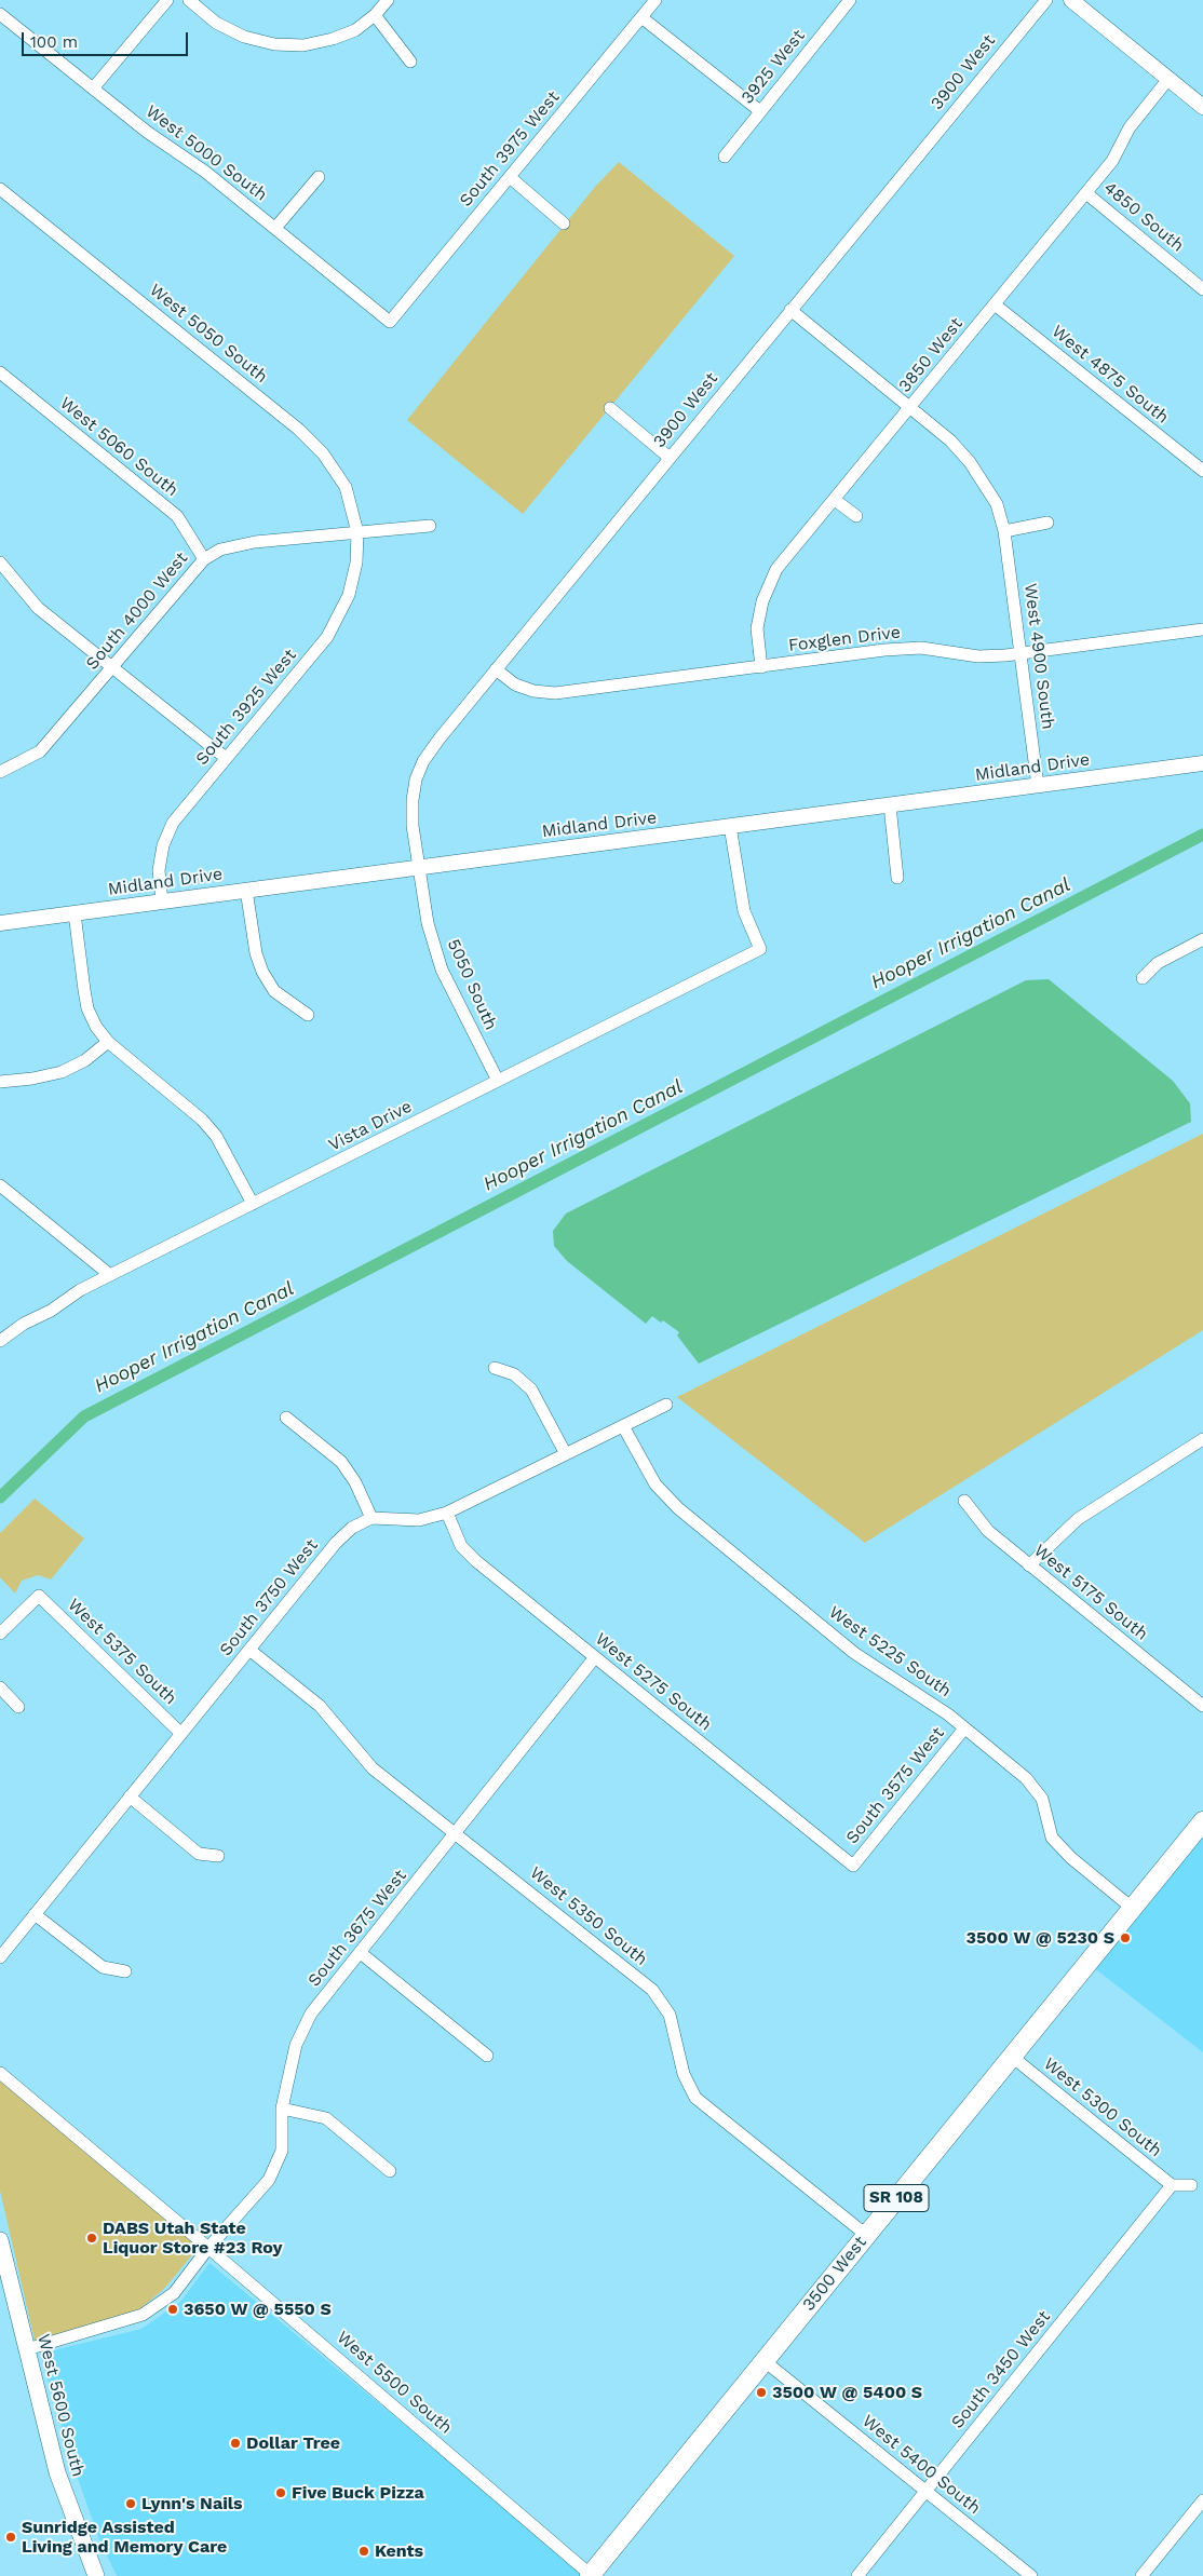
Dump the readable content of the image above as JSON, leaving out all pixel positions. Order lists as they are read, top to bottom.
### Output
{
  "streets": {
    "main road": ["SR 108", "3500 West", "West 5600 South"],
    "street": [
      "3925 West",
      "3900 West",
      "South 3975 West",
      "West 5000 South",
      "4850 South",
      "West 5050 South",
      "3850 West",
      "West 4875 South",
      "West 5060 South",
      "South 4000 West",
      "Foxglen Drive",
      "West 4900 South",
      "South 3925 West",
      "Midland Drive",
      "5050 South",
      "Vista Drive",
      "West 5175 South",
      "South 3750 West",
      "West 5375 South",
      "West 5225 South",
      "West 5275 South",
      "South 3575 West",
      "West 5350 South",
      "South 3675 West",
      "West 5300 South",
      "South 3450 West",
      "West 5500 South",
      "West 5400 South"
    ]
  },
  "crossings": [
    ["3900 West", "Foxglen Drive"],
    ["3900 West", "West 4900 South"],
    ["3900 West", "Midland Drive"],
    ["3900 West", "5050 South"],
    ["South 3975 West", "West 5000 South"],
    ["4850 South", "3850 West"],
    ["West 5050 South", "South 4000 West"],
    ["West 5050 South", "South 3925 West"],
    ["3850 West", "West 4875 South"],
    ["3850 West", "Foxglen Drive"],
    ["3850 West", "West 4900 South"],
    ["West 5060 South", "South 4000 West"],
    ["South 4000 West", "South 3925 West"],
    ["Foxglen Drive", "West 4900 South"],
    ["West 4900 South", "Midland Drive"],
    ["South 3925 West", "Midland Drive"],
    ["Midland Drive", "5050 South"],
    ["Midland Drive", "Vista Drive"],
    ["5050 South", "Vista Drive"],
    ["South 3750 West", "West 5375 South"],
    ["South 3750 West", "West 5350 South"],
    ["West 5225 South", "South 3575 West"],
    ["West 5225 South", "3500 West"],
    ["West 5275 South", "South 3575 West"],
    ["West 5275 South", "South 3675 West"],
    ["West 5350 South", "South 3675 West"],
    ["West 5350 South", "3500 West"],
    ["South 3675 West", "West 5500 South"],
    ["South 3675 West", "West 5600 South"],
    ["West 5300 South", "3500 West"],
    ["West 5300 South", "South 3450 West"],
    ["3500 West", "West 5500 South"],
    ["3500 West", "West 5400 South"],
    ["South 3450 West", "West 5400 South"]
  ],
  "water": ["Hooper Irrigation Canal"],
  "places": [
    "3500 W @ 5230 S",
    "DABS Utah State Liquor Store #23 Roy",
    "3650 W @ 5550 S",
    "3500 W @ 5400 S",
    "Dollar Tree",
    "Five Buck Pizza",
    "Lynn's Nails",
    "Sunridge Assisted Living and Memory Care",
    "Kents"
  ],
  "scale_bar": "100 m"
}
